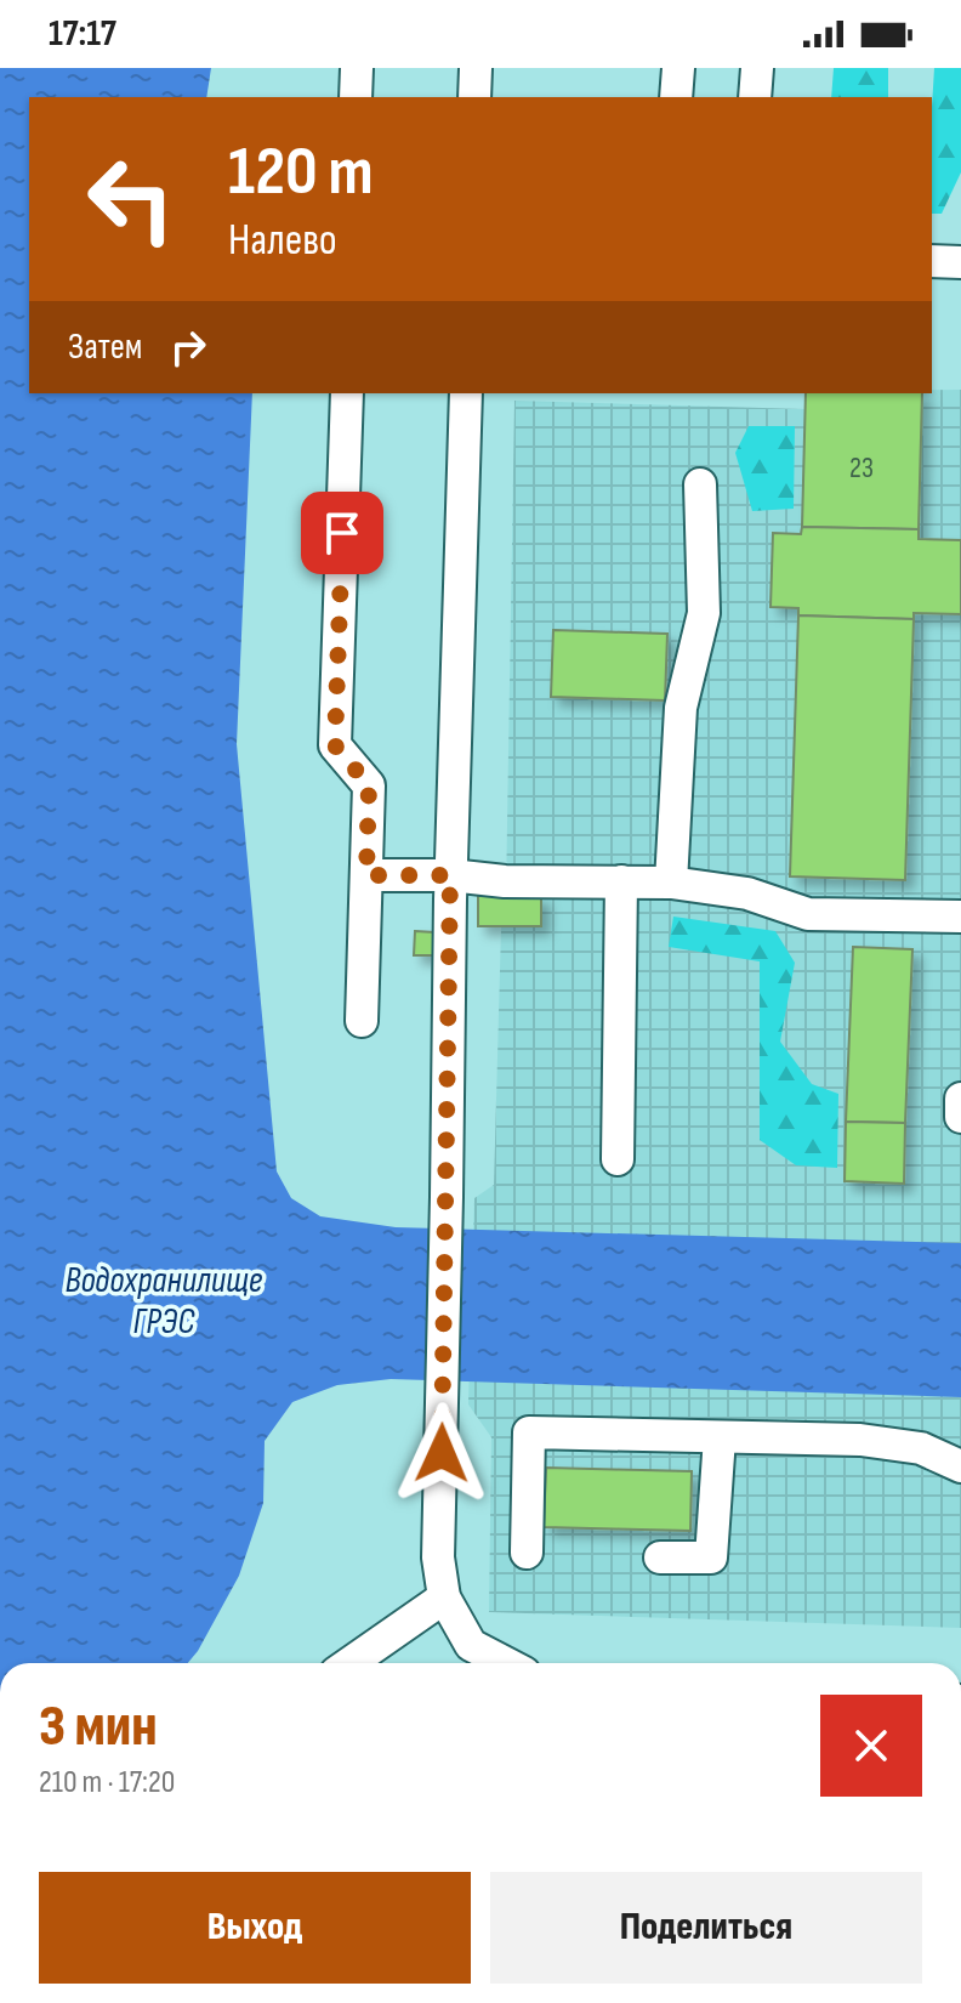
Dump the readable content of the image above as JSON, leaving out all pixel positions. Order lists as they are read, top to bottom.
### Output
{
  "water": ["Водохранилище ГРЭС"],
  "house_numbers": ["23"],
  "page": {
    "status": "17:17",
    "turn": ["120 m", "Налево"],
    "then": "Затем",
    "heading": ["3 мин", "210 m · 17:20"],
    "buttons": ["Выход", "Поделиться"]
  }
}
